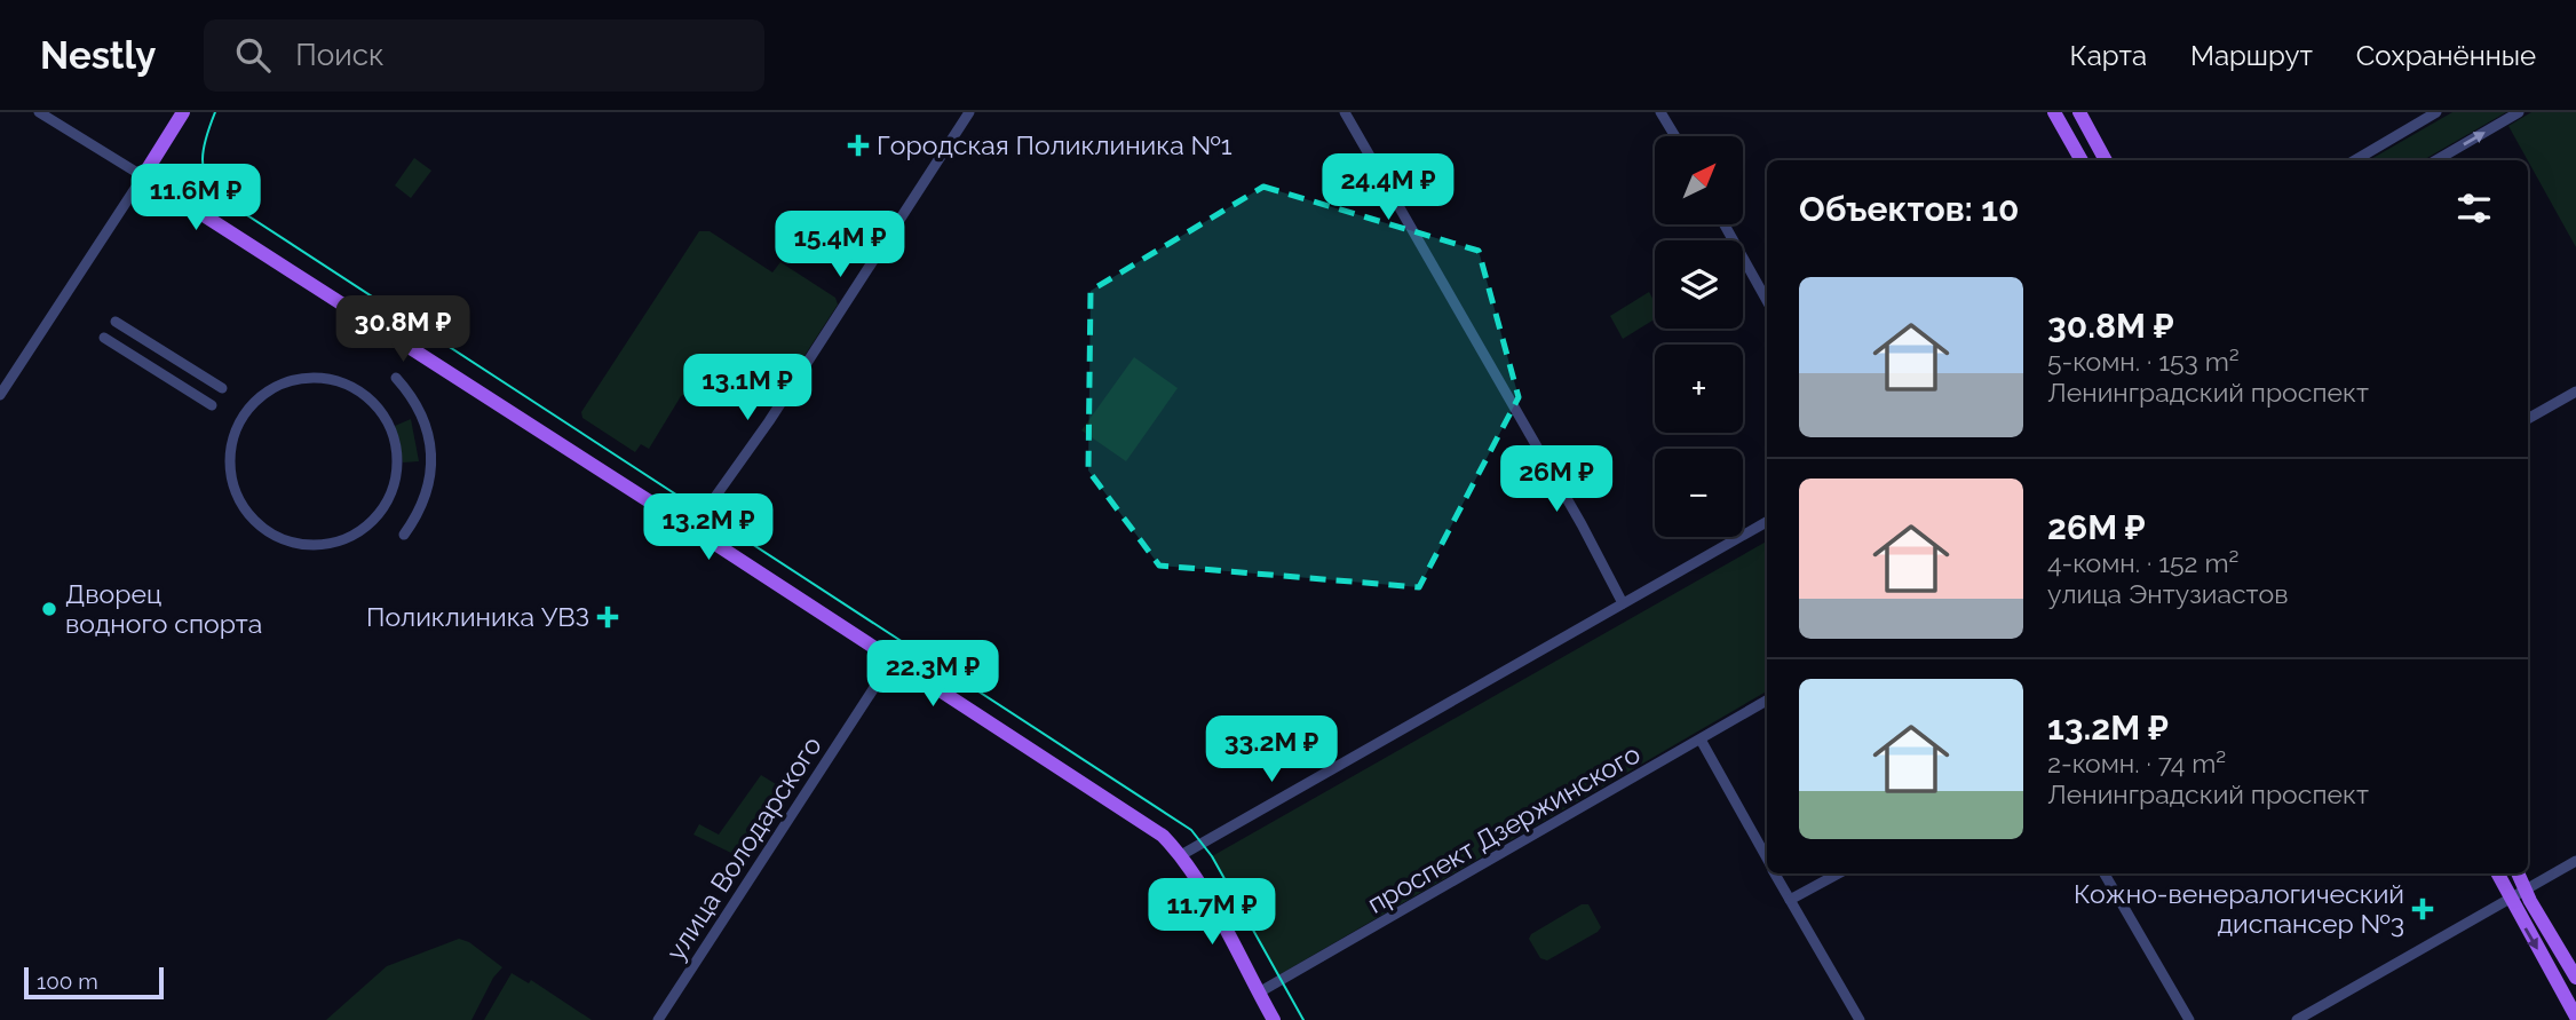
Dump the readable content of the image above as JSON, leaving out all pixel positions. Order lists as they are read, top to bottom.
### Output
{
  "streets": {
    "street": ["проспект Дзержинского", "улица Володарского"]
  },
  "places": {
    "health": ["Городская Поликлиника №1", "Поликлиника УВЗ", "Кожно-венералогический диспансер №3"],
    "other": ["Дворец водного спорта"]
  },
  "scale_bar": "100 m",
  "north": "top right",
  "page": {
    "header": "Nestly",
    "search": "Поиск",
    "nav": ["Карта", "Маршрут", "Сохранённые"],
    "map_buttons": ["+", "−"],
    "price": [
      "24.4M ₽",
      "11.6M ₽",
      "15.4M ₽",
      "30.8M ₽",
      "13.1M ₽",
      "26M ₽",
      "13.2M ₽",
      "22.3M ₽",
      "33.2M ₽",
      "11.7M ₽"
    ],
    "heading": "Объектов: 10",
    "list": [
      {
        "name": "30.8M ₽",
        "note": "5-комн. · 153 m² · Ленинградский проспект"
      },
      {
        "name": "26M ₽",
        "note": "4-комн. · 152 m² · улица Энтузиастов"
      },
      {
        "name": "13.2M ₽",
        "note": "2-комн. · 74 m² · Ленинградский проспект"
      }
    ],
    "scale": "100 m"
  }
}
